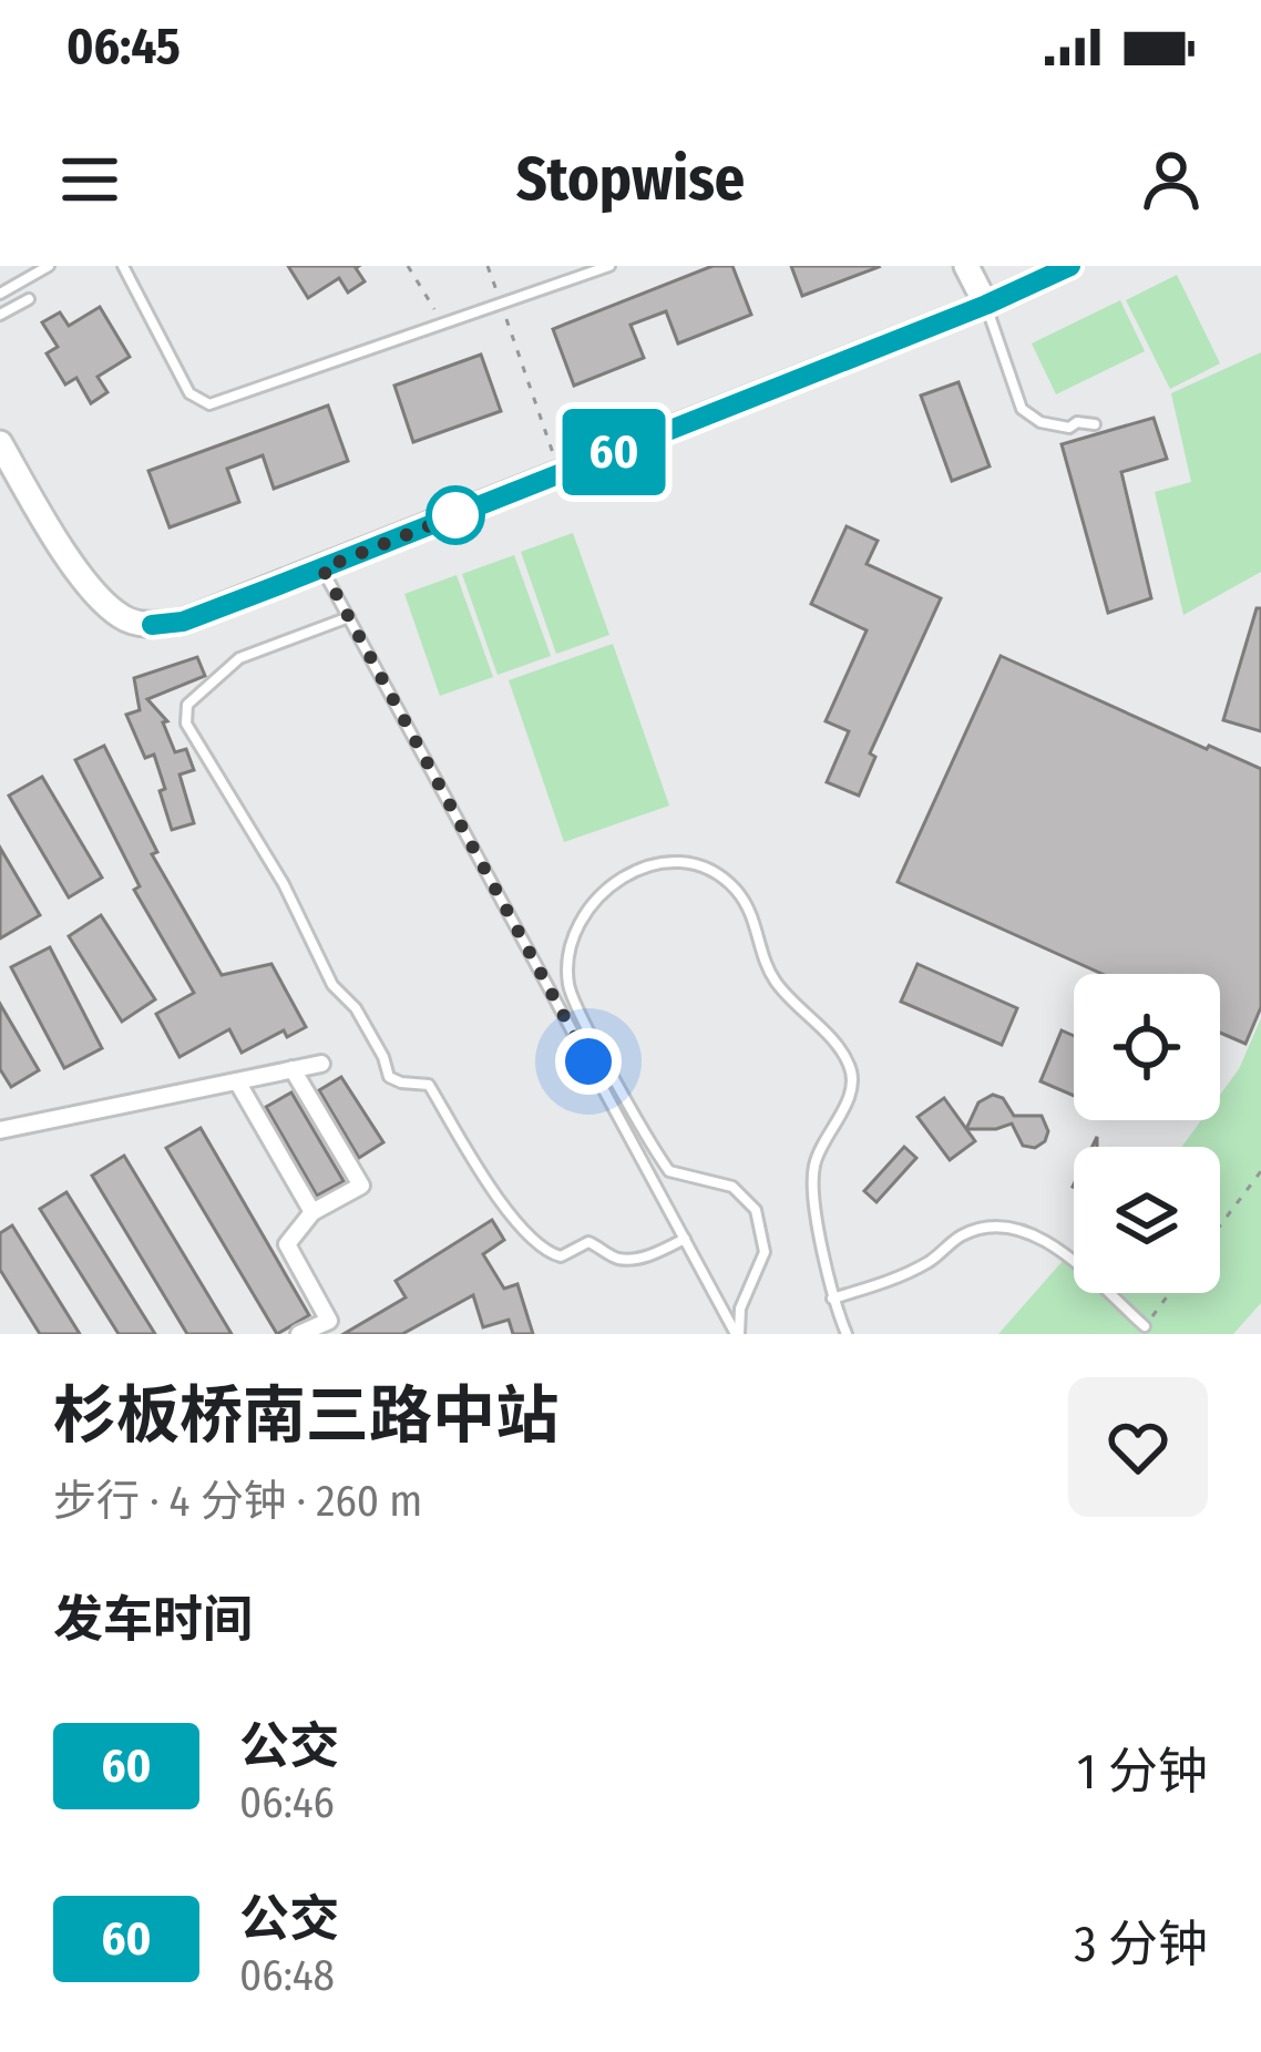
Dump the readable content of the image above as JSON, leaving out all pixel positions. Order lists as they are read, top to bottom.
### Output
{
  "lines": ["bus line 60"],
  "page": {
    "status": "06:45",
    "header": "Stopwise",
    "on_map": "60",
    "heading": [
      ["杉板桥南三路中站", "步行 · 4 分钟 · 260 m"],
      "发车时间"
    ],
    "list": [
      {
        "mark": "60",
        "name": "公交",
        "note": "06:46",
        "value": "1 分钟"
      },
      {
        "mark": "60",
        "name": "公交",
        "note": "06:48",
        "value": "3 分钟"
      }
    ]
  }
}
